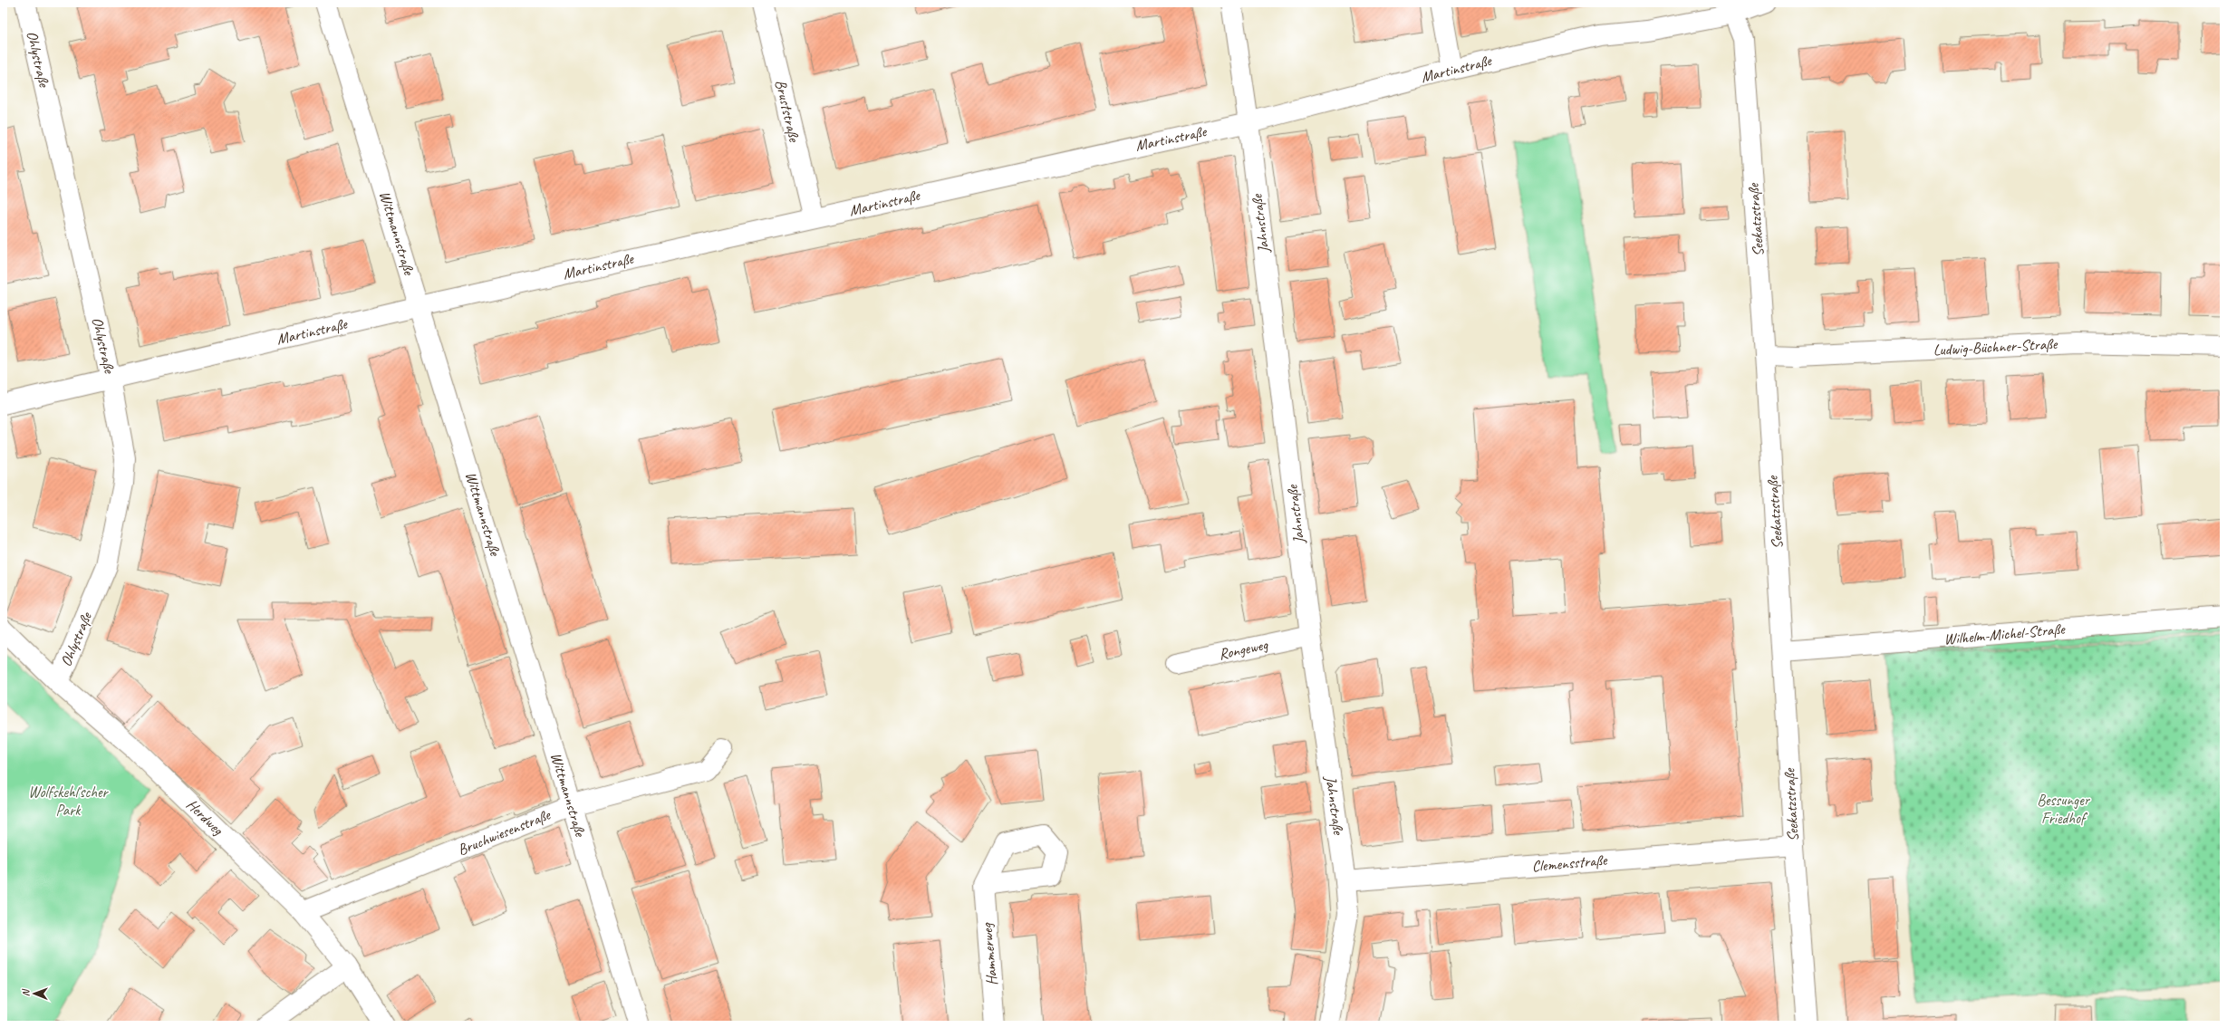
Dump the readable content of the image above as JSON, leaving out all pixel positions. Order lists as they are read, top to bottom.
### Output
{
  "streets": {
    "street": [
      "Ohlystraße",
      "Martinstraße",
      "Bruststraße",
      "Seekatzstraße",
      "Jahnstraße",
      "Wittmannstraße",
      "Ludwig-Büchner-Straße",
      "Wilhelm-Michel-Straße",
      "Rongeweg",
      "Herdweg",
      "Bruchwiesenstraße",
      "Clemensstraße",
      "Hammerweg"
    ]
  },
  "crossings": [
    ["Ohlystraße", "Martinstraße"],
    ["Ohlystraße", "Herdweg"],
    ["Martinstraße", "Bruststraße"],
    ["Martinstraße", "Seekatzstraße"],
    ["Martinstraße", "Jahnstraße"],
    ["Martinstraße", "Wittmannstraße"],
    ["Seekatzstraße", "Ludwig-Büchner-Straße"],
    ["Seekatzstraße", "Wilhelm-Michel-Straße"],
    ["Seekatzstraße", "Clemensstraße"],
    ["Jahnstraße", "Rongeweg"],
    ["Jahnstraße", "Clemensstraße"],
    ["Wittmannstraße", "Bruchwiesenstraße"],
    ["Herdweg", "Bruchwiesenstraße"]
  ],
  "parks": ["Wolfskehl'scher Park", "Bessunger Friedhof"],
  "north": "left"
}
